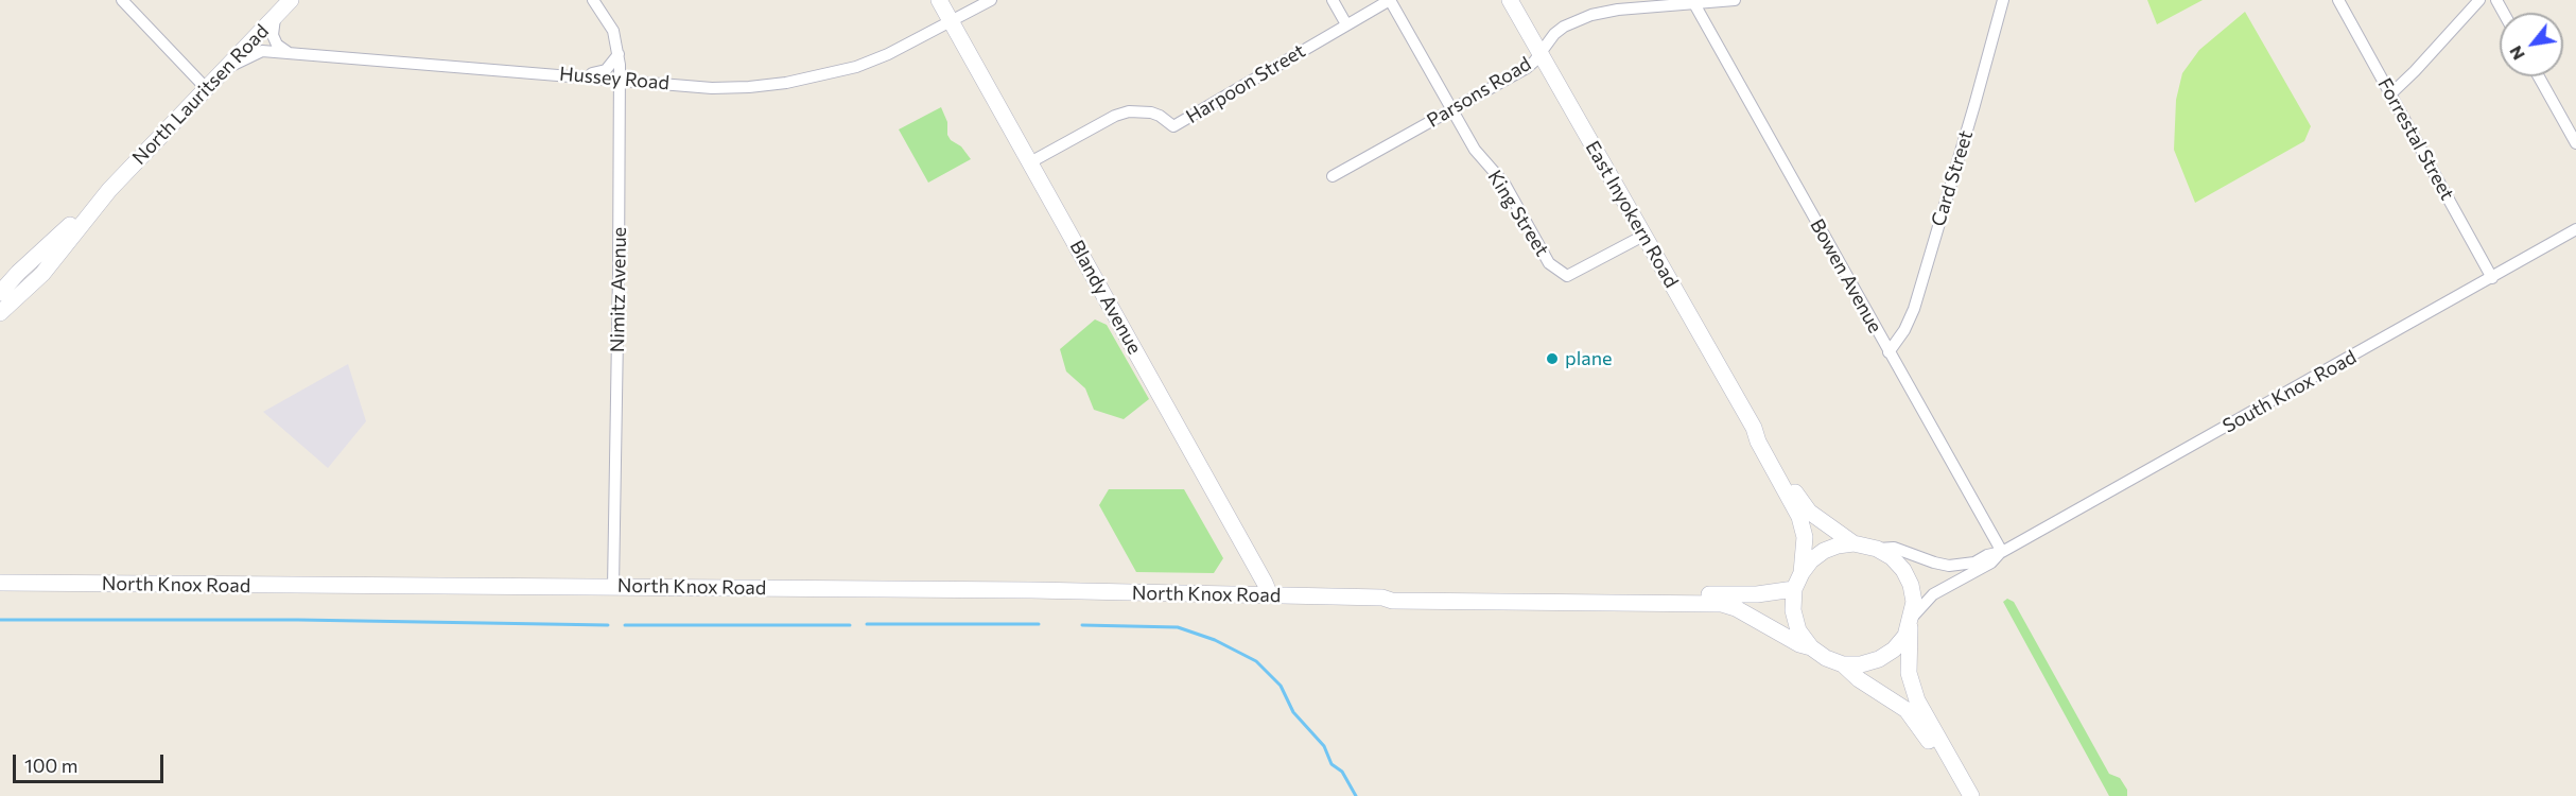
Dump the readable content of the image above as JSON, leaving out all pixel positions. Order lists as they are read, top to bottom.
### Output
{
  "streets": {
    "street": [
      "Hussey Road",
      "Harpoon Street",
      "Parsons Road",
      "North Lauritsen Road",
      "Forrestal Street",
      "Card Street",
      "King Street",
      "East Inyokern Road",
      "Bowen Avenue",
      "Nimitz Avenue",
      "Blandy Avenue",
      "South Knox Road",
      "North Knox Road"
    ]
  },
  "crossings": [
    ["Hussey Road", "North Lauritsen Road"],
    ["Hussey Road", "Nimitz Avenue"],
    ["Hussey Road", "Blandy Avenue"],
    ["Harpoon Street", "King Street"],
    ["Harpoon Street", "Blandy Avenue"],
    ["Parsons Road", "King Street"],
    ["Parsons Road", "East Inyokern Road"],
    ["Parsons Road", "Bowen Avenue"],
    ["Forrestal Street", "South Knox Road"],
    ["Card Street", "Bowen Avenue"],
    ["King Street", "East Inyokern Road"],
    ["East Inyokern Road", "South Knox Road"],
    ["East Inyokern Road", "North Knox Road"],
    ["Bowen Avenue", "South Knox Road"],
    ["Nimitz Avenue", "North Knox Road"],
    ["Blandy Avenue", "North Knox Road"],
    ["South Knox Road", "North Knox Road"]
  ],
  "places": ["plane"],
  "scale_bar": "100 m",
  "north": "bottom left"
}
